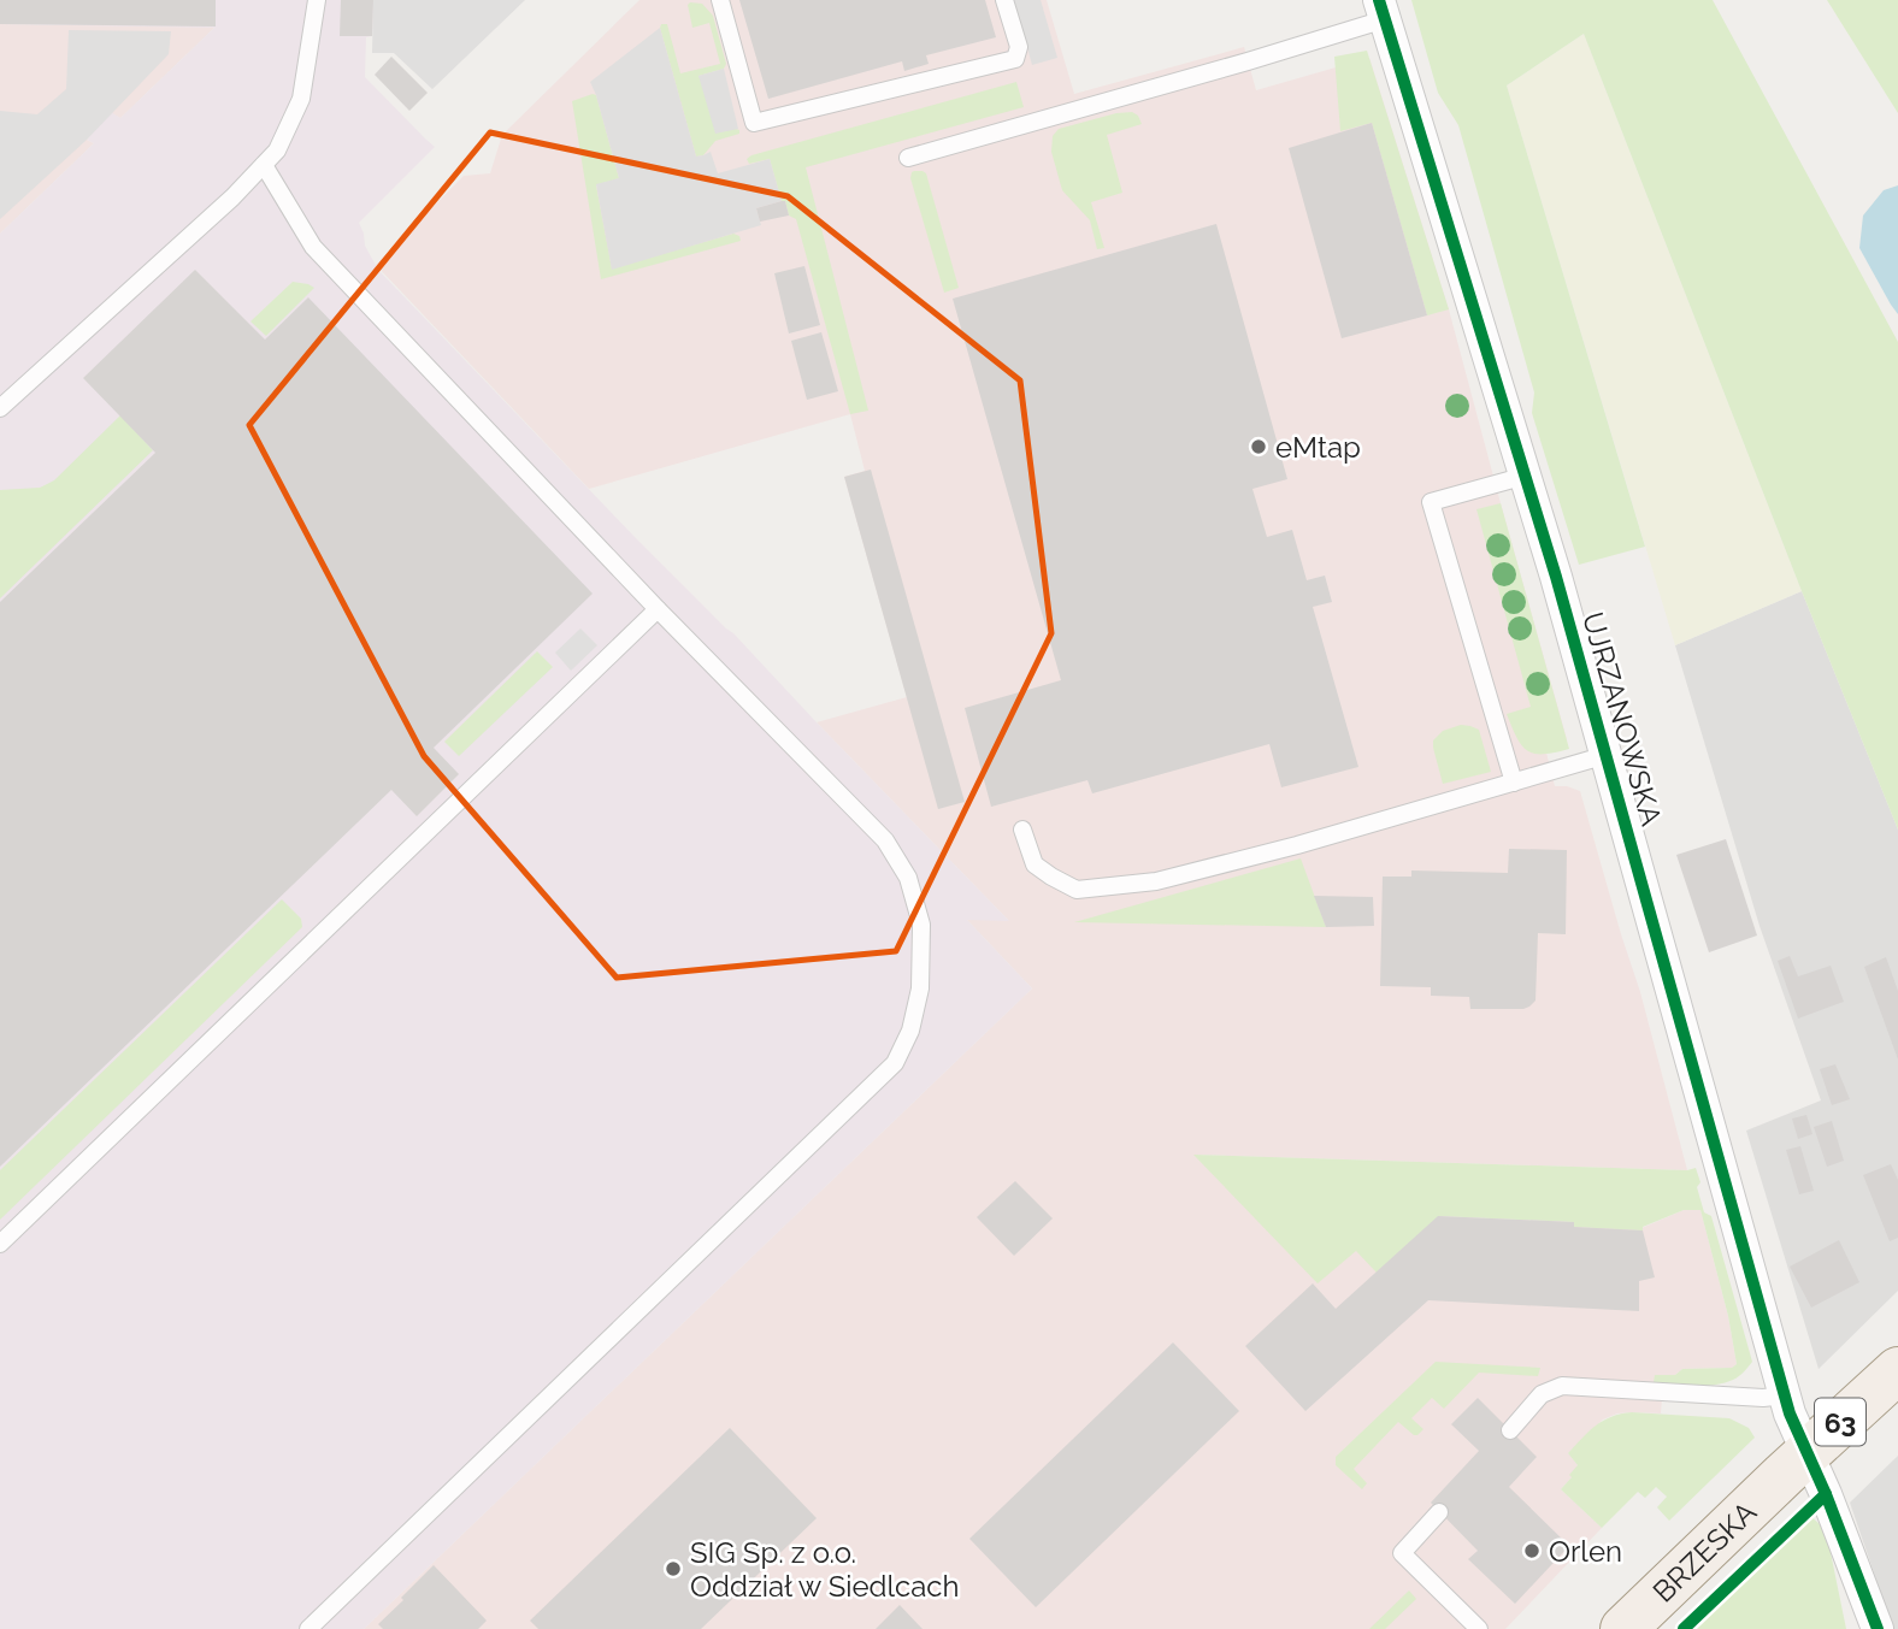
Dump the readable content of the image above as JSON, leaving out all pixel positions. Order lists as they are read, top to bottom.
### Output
{
  "streets": {
    "main road": ["63", "BRZESKA"],
    "street": ["UJRZANOWSKA"]
  },
  "crossings": [
    ["UJRZANOWSKA", "63"],
    ["UJRZANOWSKA", "BRZESKA"],
    ["63", "BRZESKA"]
  ],
  "places": ["eMtap", "Orlen", "SIG Sp. z o.o. Oddział w Siedlcach"]
}
